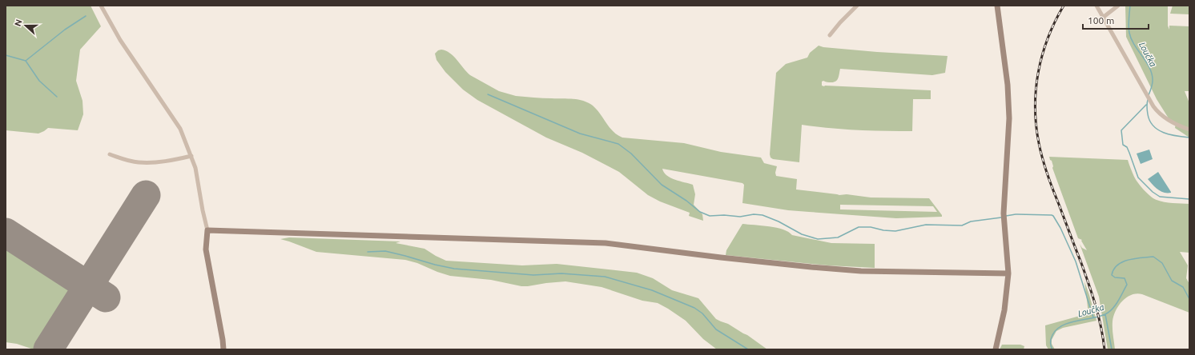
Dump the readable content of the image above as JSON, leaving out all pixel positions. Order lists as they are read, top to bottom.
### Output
{
  "water": ["Loučka"],
  "scale_bar": "100 m",
  "north": "left"
}
